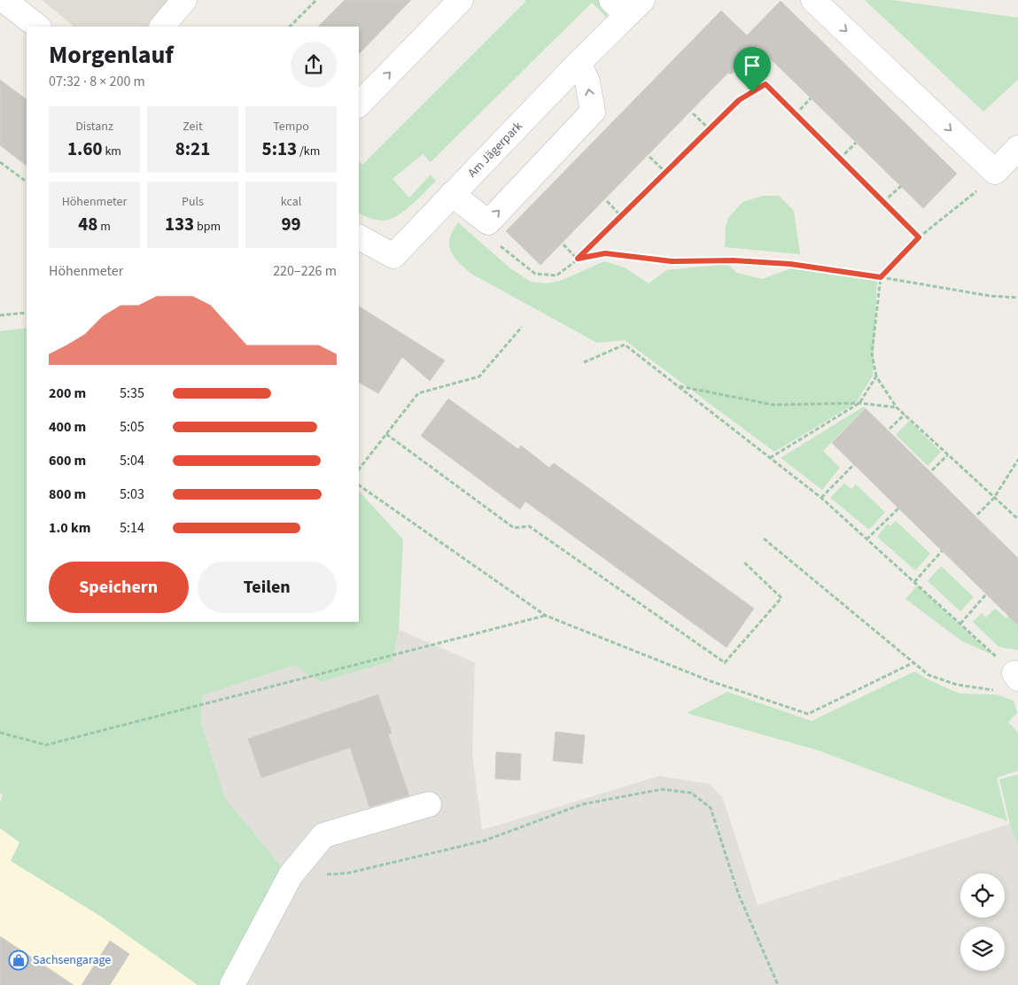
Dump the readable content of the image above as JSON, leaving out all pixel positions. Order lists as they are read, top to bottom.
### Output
{
  "streets": {
    "street": ["Am Jägerpark"]
  },
  "places": {
    "shop": ["Sachsengarage"]
  },
  "page": {
    "heading": ["Morgenlauf", "07:32 · 8 × 200 m"],
    "stats": [
      ["Distanz", "1.60 km"],
      ["Zeit", "8:21"],
      ["Tempo", "5:13 /km"],
      ["Höhenmeter", "48 m"],
      ["Puls", "133 bpm"],
      ["kcal", "99"]
    ],
    "chart": ["Höhenmeter", "220–226 m"],
    "list": [
      {
        "name": "200 m",
        "note": "5:35"
      },
      {
        "name": "400 m",
        "note": "5:05"
      },
      {
        "name": "600 m",
        "note": "5:04"
      },
      {
        "name": "800 m",
        "note": "5:03"
      },
      {
        "name": "1.0 km",
        "note": "5:14"
      }
    ],
    "buttons": ["Speichern", "Teilen"]
  }
}
